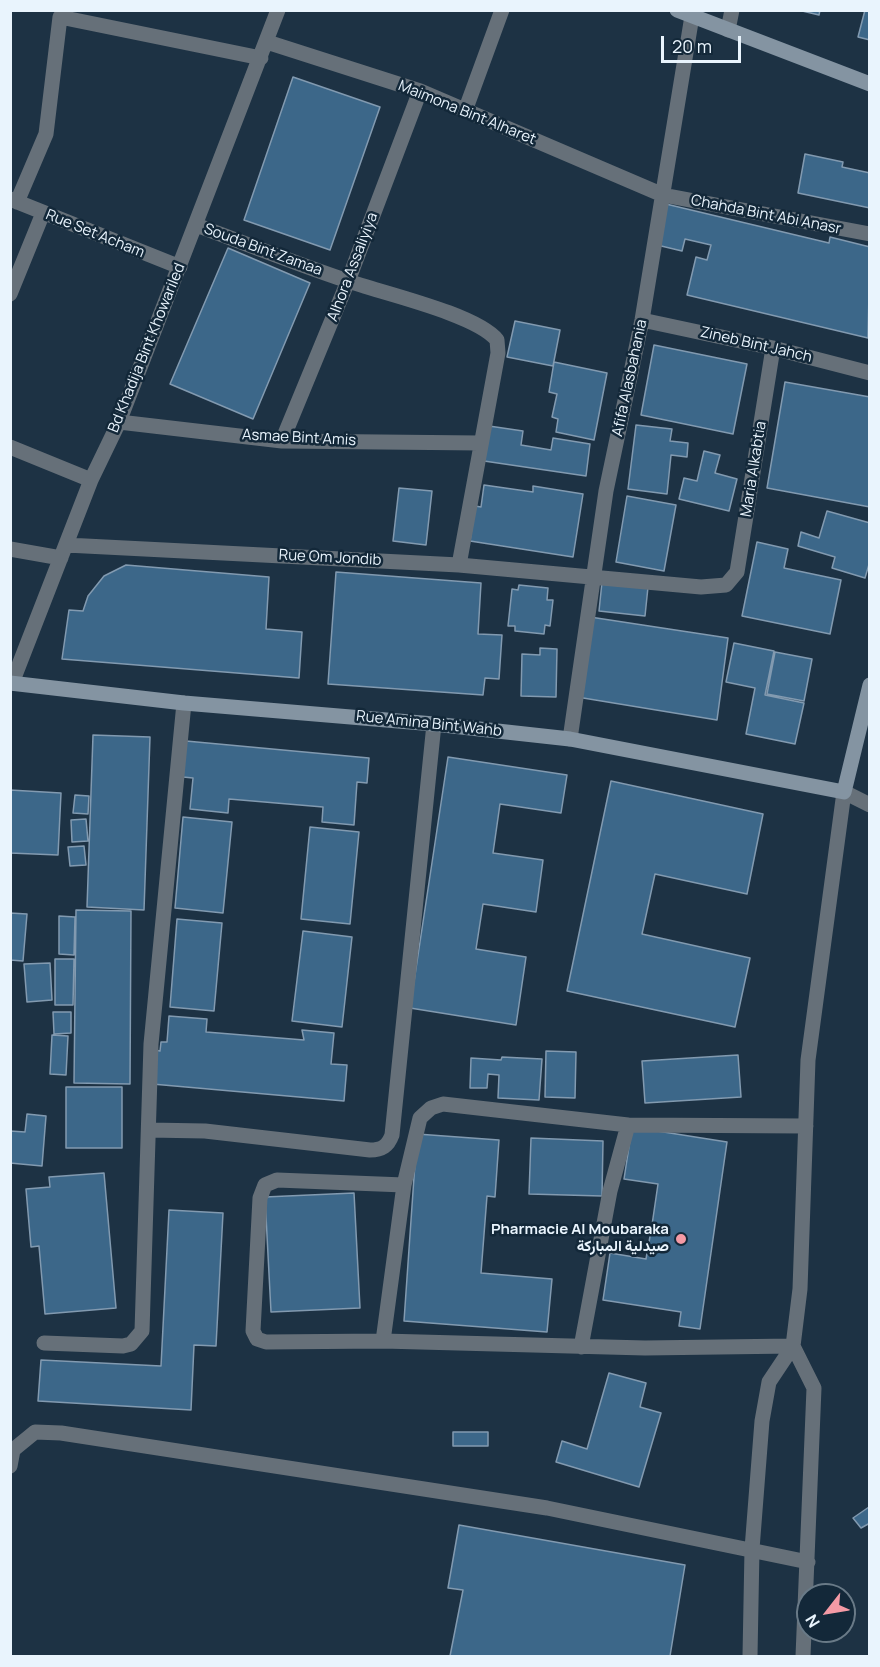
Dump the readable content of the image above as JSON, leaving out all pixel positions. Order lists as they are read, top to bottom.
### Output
{
  "streets": {
    "main road": ["Rue Amina Bint Wahb"],
    "street": [
      "Maimona Bint Alharet",
      "Chahda Bint Abi Anasr",
      "Rue Set Acham",
      "Souda Bint Zamaa",
      "Alhora Assaliyiya",
      "Zineb Bint Jahch",
      "Bd Khadija Bint Khowariled",
      "Afifa Alasbahania",
      "Asmae Bint Amis",
      "Maria Alkabtia",
      "Rue Om Jondib"
    ]
  },
  "crossings": [
    ["Maimona Bint Alharet", "Chahda Bint Abi Anasr"],
    ["Maimona Bint Alharet", "Alhora Assaliyiya"],
    ["Maimona Bint Alharet", "Bd Khadija Bint Khowariled"],
    ["Maimona Bint Alharet", "Afifa Alasbahania"],
    ["Chahda Bint Abi Anasr", "Afifa Alasbahania"],
    ["Rue Set Acham", "Bd Khadija Bint Khowariled"],
    ["Souda Bint Zamaa", "Alhora Assaliyiya"],
    ["Souda Bint Zamaa", "Bd Khadija Bint Khowariled"],
    ["Souda Bint Zamaa", "Asmae Bint Amis"],
    ["Alhora Assaliyiya", "Asmae Bint Amis"],
    ["Zineb Bint Jahch", "Afifa Alasbahania"],
    ["Zineb Bint Jahch", "Maria Alkabtia"],
    ["Bd Khadija Bint Khowariled", "Asmae Bint Amis"],
    ["Bd Khadija Bint Khowariled", "Rue Om Jondib"],
    ["Bd Khadija Bint Khowariled", "Rue Amina Bint Wahb"],
    ["Afifa Alasbahania", "Rue Om Jondib"],
    ["Afifa Alasbahania", "Rue Amina Bint Wahb"],
    ["Maria Alkabtia", "Rue Om Jondib"]
  ],
  "places": ["Pharmacie Al Moubaraka صيدلية المباركة"],
  "scale_bar": "20 m",
  "north": "bottom left"
}
